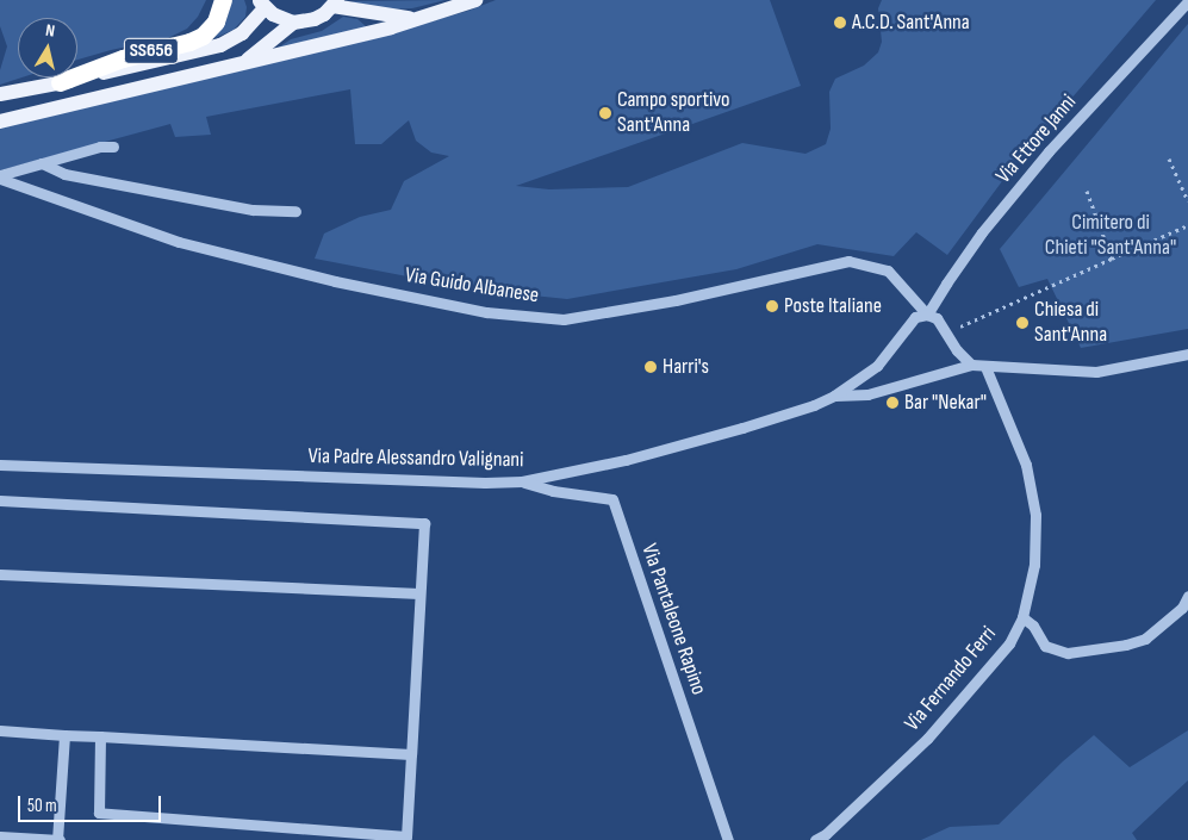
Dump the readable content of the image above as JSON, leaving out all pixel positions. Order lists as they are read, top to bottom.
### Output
{
  "streets": {
    "highway": ["SS656"],
    "street": [
      "Via Ettore Janni",
      "Via Guido Albanese",
      "Via Padre Alessandro Valignani",
      "Via Pantaleone Rapino",
      "Via Fernando Ferri"
    ]
  },
  "crossings": [
    ["Via Ettore Janni", "Via Guido Albanese"],
    ["Via Ettore Janni", "Via Padre Alessandro Valignani"],
    ["Via Guido Albanese", "Via Padre Alessandro Valignani"],
    ["Via Padre Alessandro Valignani", "Via Pantaleone Rapino"]
  ],
  "parks": ["Cimitero di Chieti \"Sant'Anna\""],
  "places": [
    "A.C.D. Sant'Anna",
    "Campo sportivo Sant'Anna",
    "Poste Italiane",
    "Chiesa di Sant'Anna",
    "Harri's",
    "Bar \"Nekar\""
  ],
  "scale_bar": "50 m",
  "north": "top"
}
